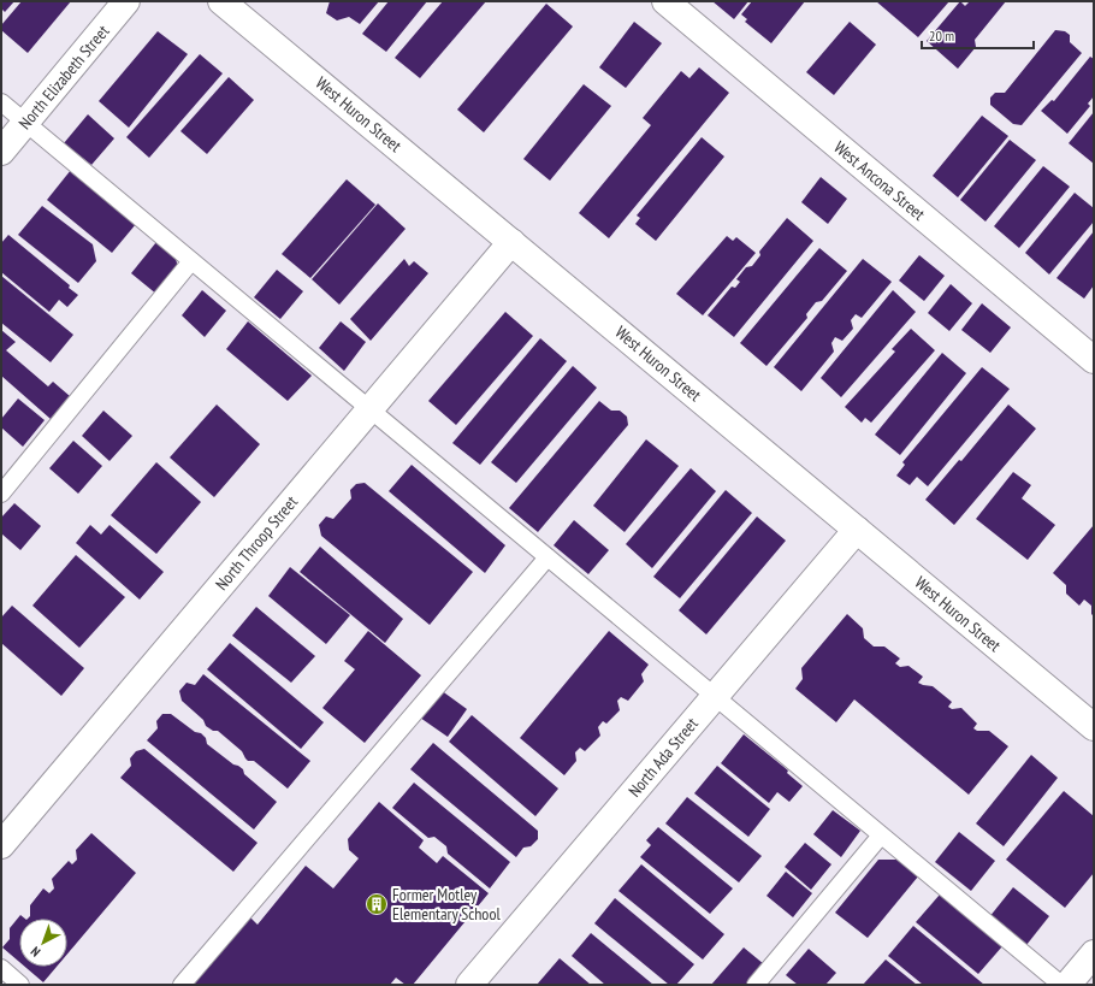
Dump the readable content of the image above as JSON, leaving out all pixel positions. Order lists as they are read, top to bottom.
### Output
{
  "streets": {
    "street": [
      "North Elizabeth Street",
      "West Huron Street",
      "West Ancona Street",
      "North Throop Street",
      "North Ada Street"
    ]
  },
  "crossings": [
    ["West Huron Street", "North Throop Street"],
    ["West Huron Street", "North Ada Street"]
  ],
  "places": {
    "building": ["Former Motley Elementary School"]
  },
  "scale_bar": "20 m",
  "north": "bottom left"
}
